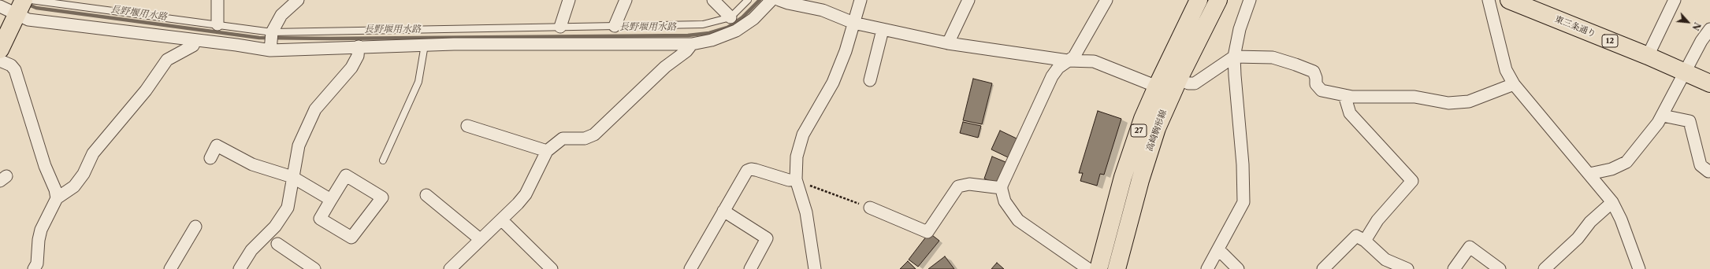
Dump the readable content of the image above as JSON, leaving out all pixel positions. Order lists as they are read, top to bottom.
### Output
{
  "streets": {
    "main road": [
      "東三条通り",
      "12",
      "27",
      "高崎駒形線"
    ]
  },
  "water": ["長野堰用水路"],
  "north": "bottom right"
}
